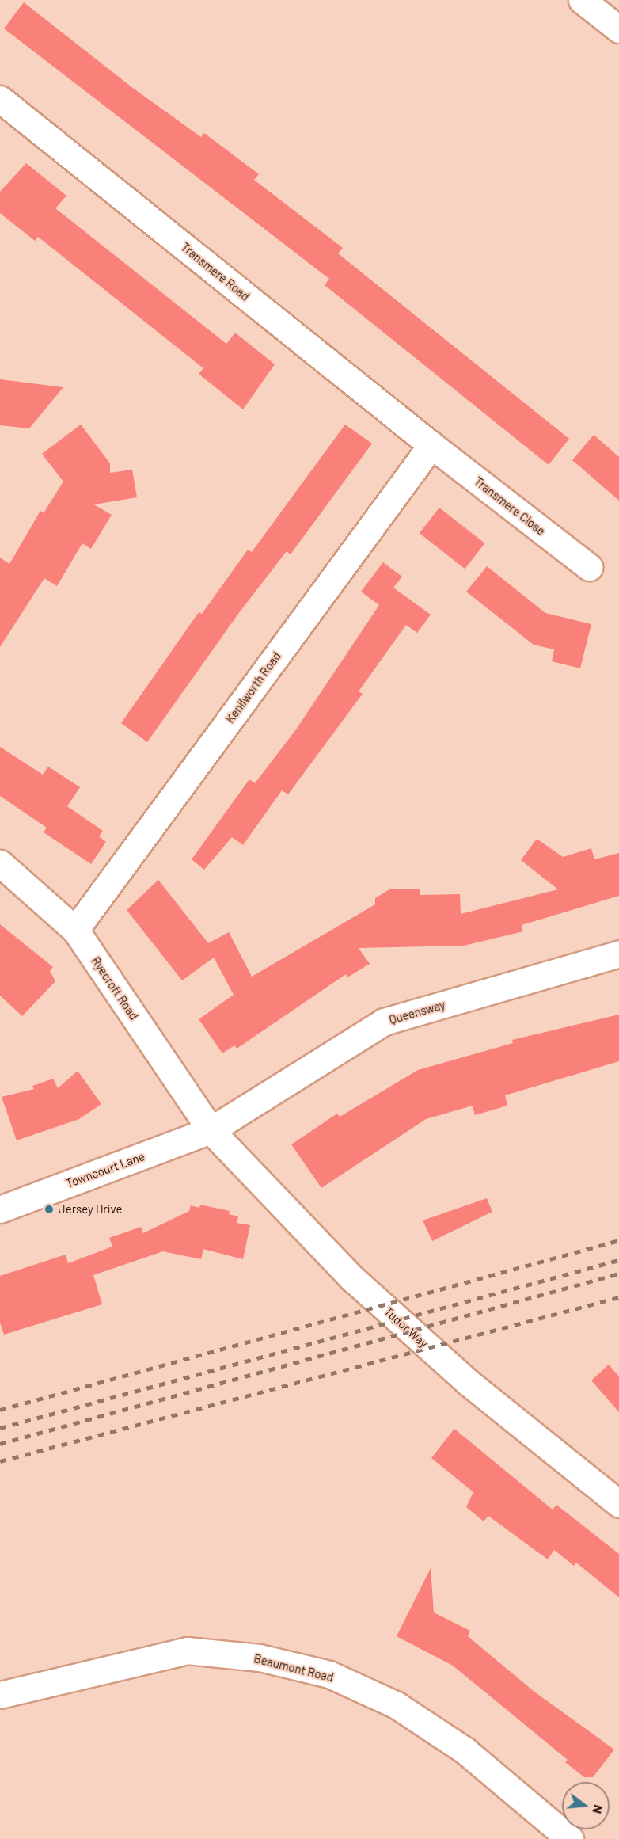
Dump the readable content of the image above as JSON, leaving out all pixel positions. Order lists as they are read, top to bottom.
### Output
{
  "streets": {
    "street": [
      "Transmere Road",
      "Transmere Close",
      "Kenilworth Road",
      "Ryecroft Road",
      "Queensway",
      "Towncourt Lane",
      "Tudor Way",
      "Beaumont Road"
    ]
  },
  "crossings": [
    ["Transmere Road", "Transmere Close"],
    ["Transmere Road", "Kenilworth Road"],
    ["Transmere Close", "Kenilworth Road"],
    ["Kenilworth Road", "Ryecroft Road"],
    ["Ryecroft Road", "Queensway"],
    ["Ryecroft Road", "Towncourt Lane"],
    ["Ryecroft Road", "Tudor Way"],
    ["Queensway", "Towncourt Lane"],
    ["Queensway", "Tudor Way"],
    ["Towncourt Lane", "Tudor Way"]
  ],
  "places": ["Jersey Drive"],
  "north": "right"
}
